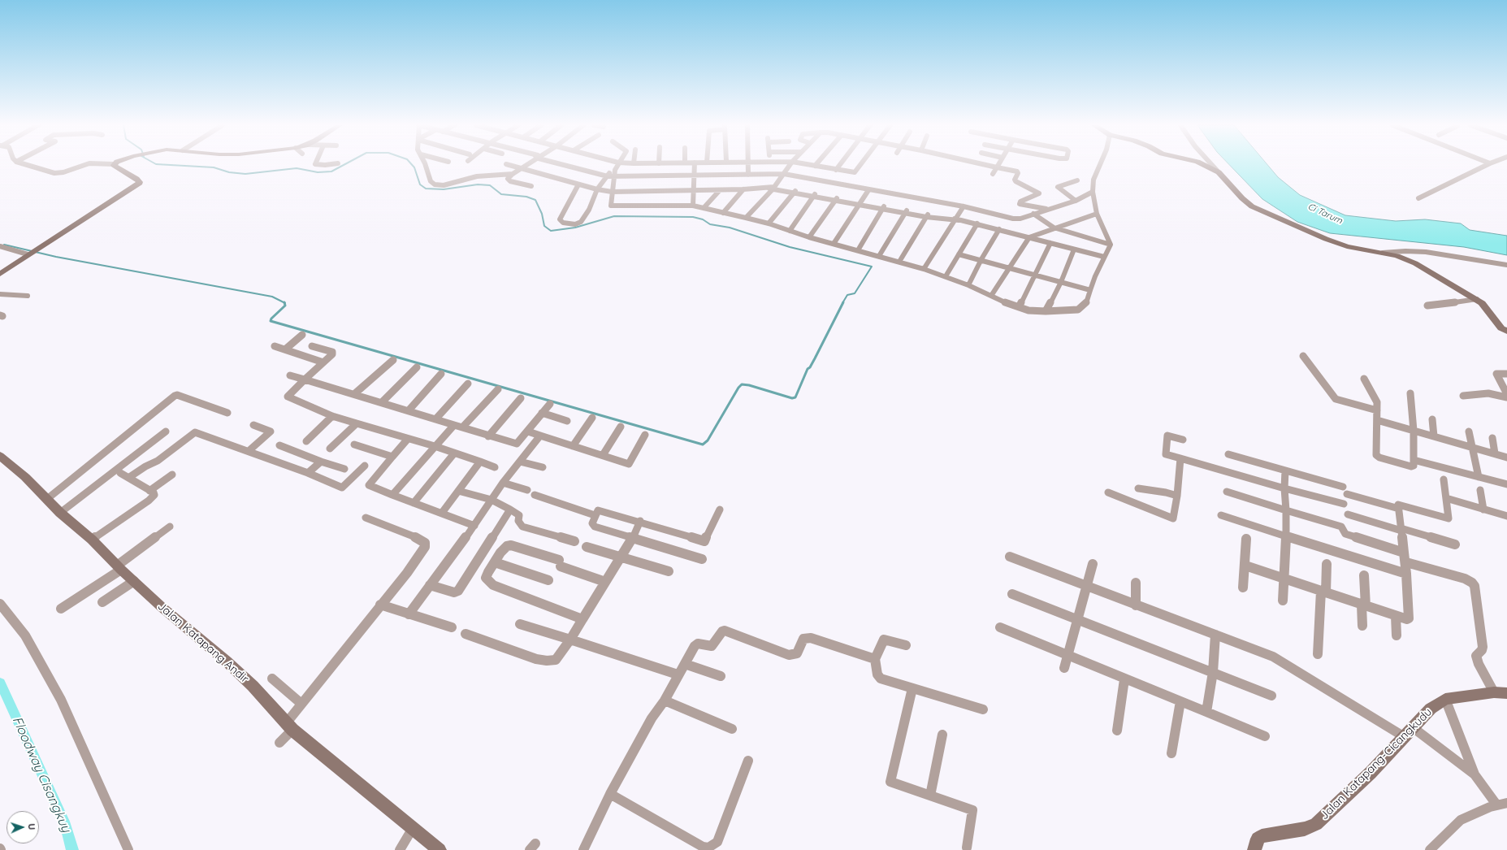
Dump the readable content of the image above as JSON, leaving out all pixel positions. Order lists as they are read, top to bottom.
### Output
{
  "streets": {
    "street": ["Jalan Katapang Andir", "Jalan Katapang-Cicangkudu"]
  },
  "water": ["Ci Tarum", "Floodway Cisangkuy"],
  "north": "right"
}
